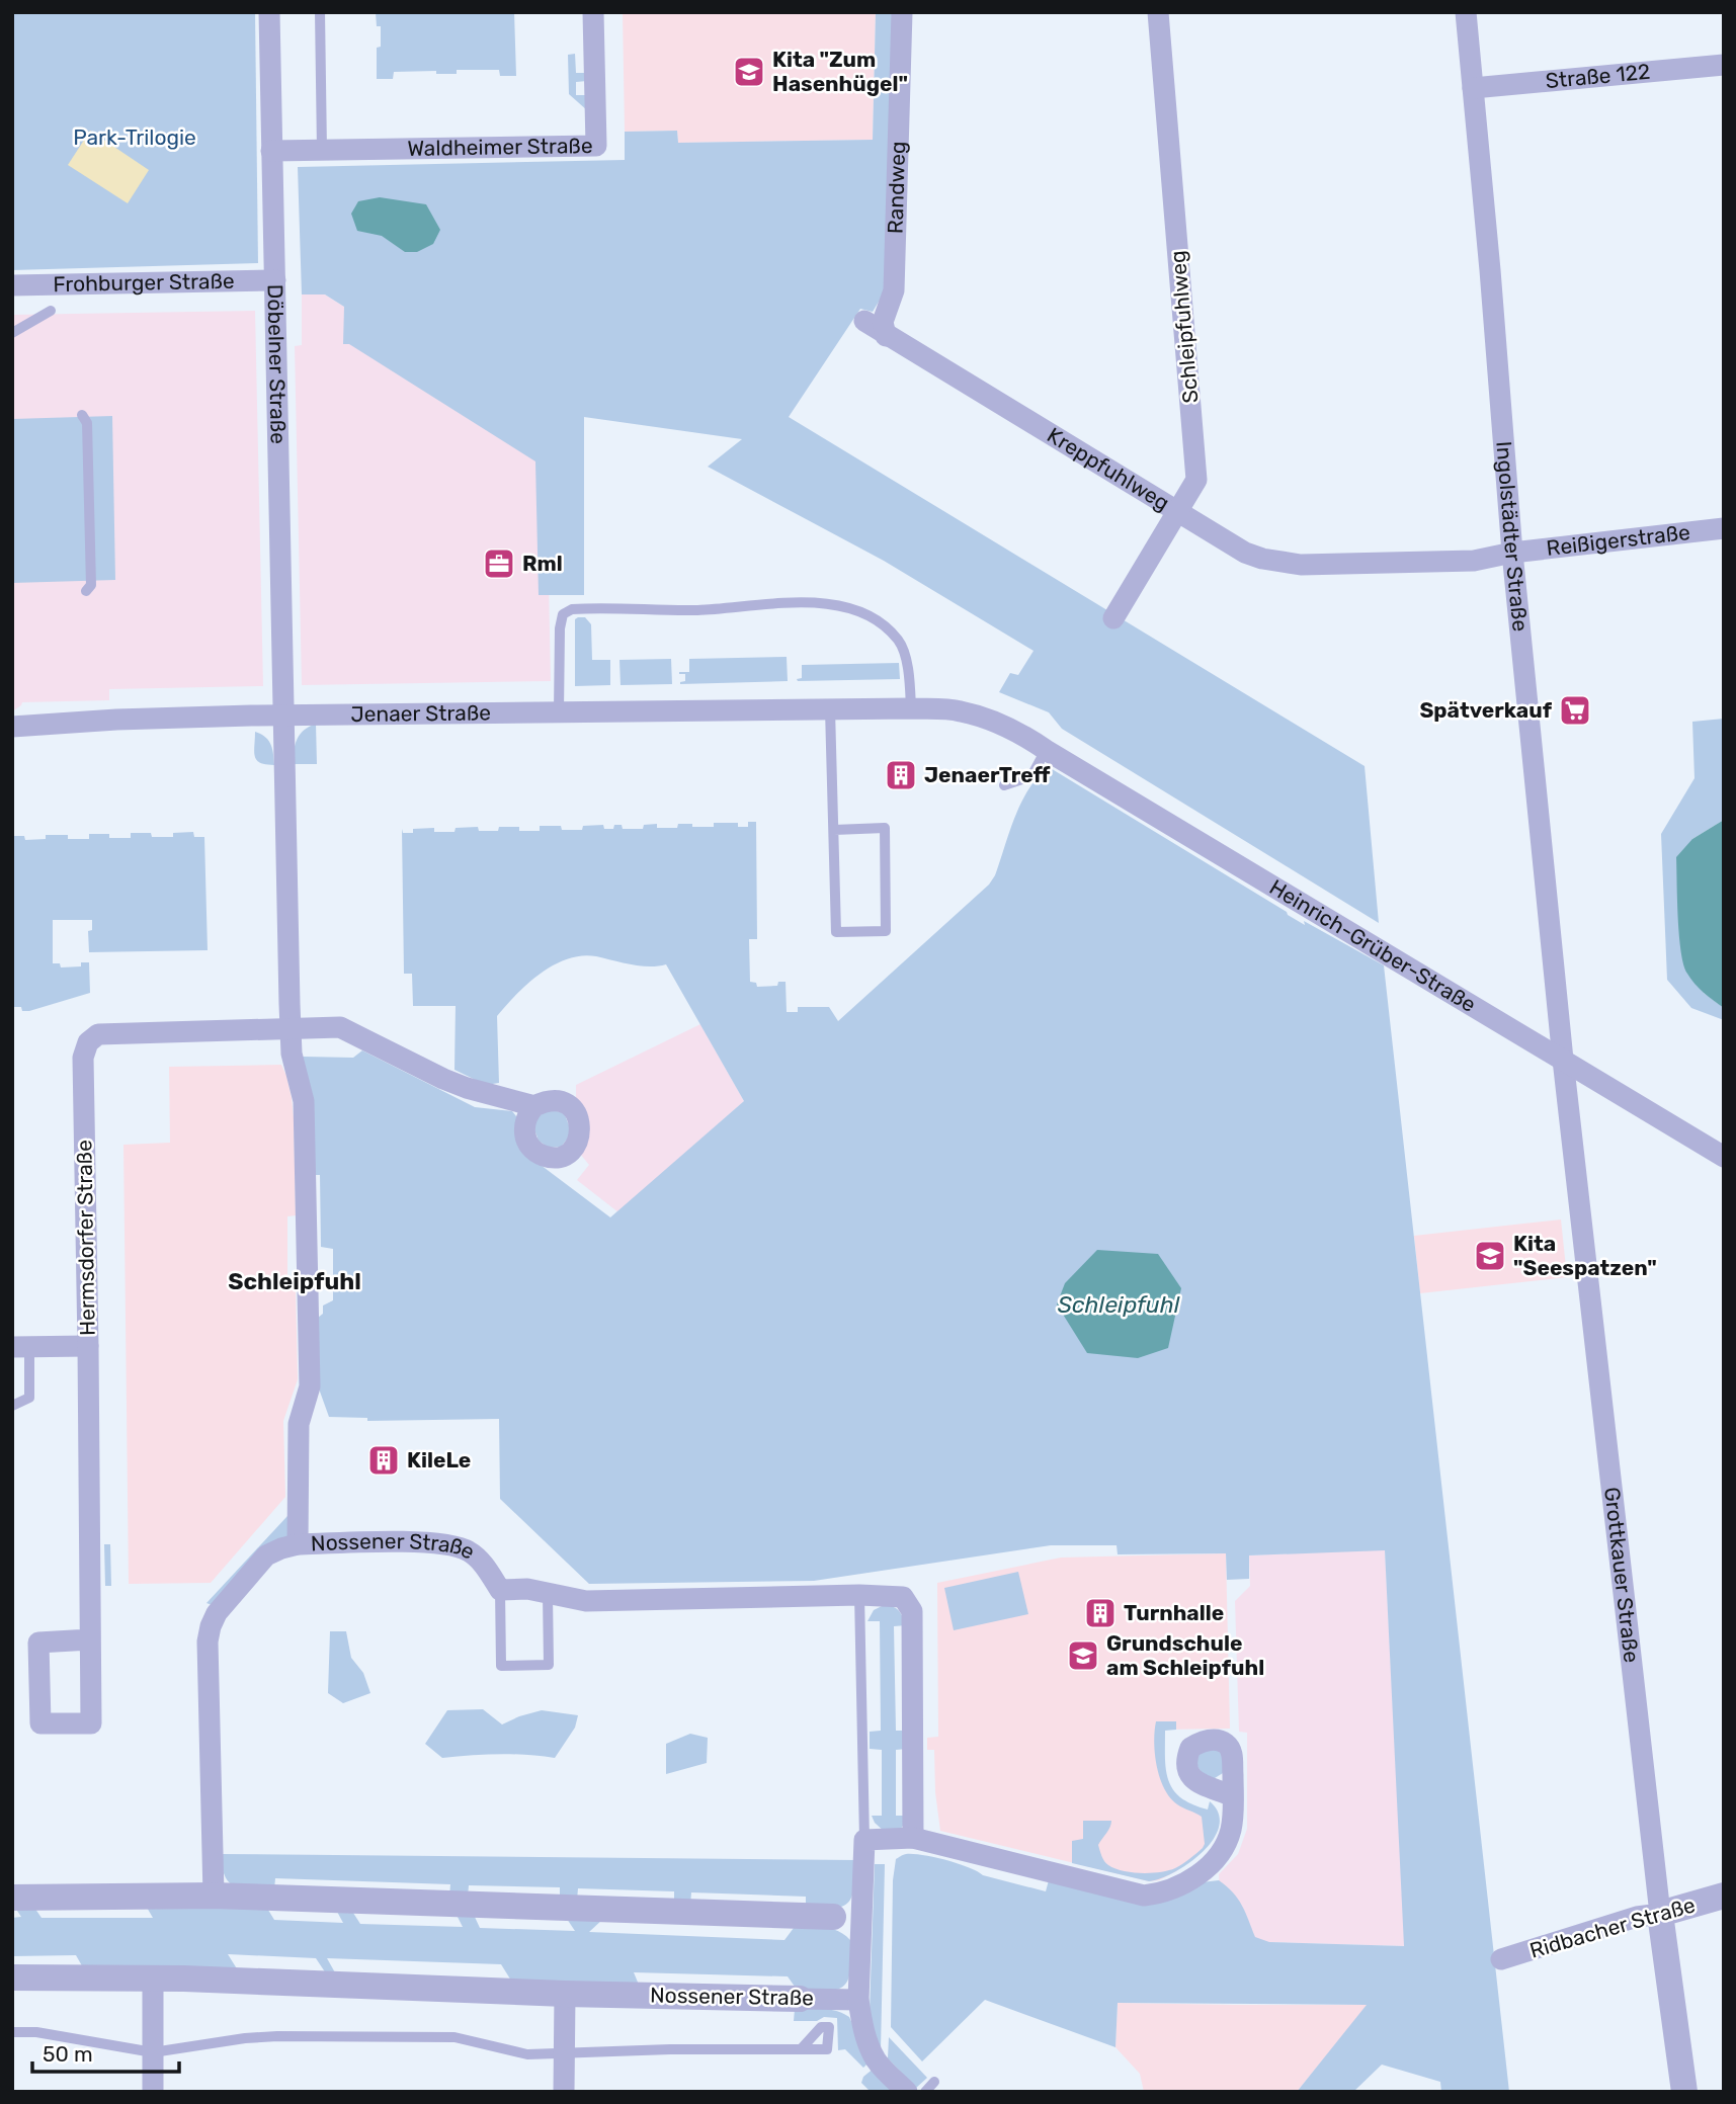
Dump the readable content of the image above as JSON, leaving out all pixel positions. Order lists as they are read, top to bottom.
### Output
{
  "streets": {
    "street": [
      "Straße 122",
      "Waldheimer Straße",
      "Randweg",
      "Frohburger Straße",
      "Schleipfuhlweg",
      "Döbelner Straße",
      "Kreppfuhlweg",
      "Ingolstädter Straße",
      "Reißigerstraße",
      "Jenaer Straße",
      "Heinrich-Grüber-Straße",
      "Hermsdorfer Straße",
      "Nossener Straße",
      "Grottkauer Straße",
      "Ridbacher Straße"
    ]
  },
  "crossings": [
    ["Straße 122", "Ingolstädter Straße"],
    ["Waldheimer Straße", "Döbelner Straße"],
    ["Randweg", "Kreppfuhlweg"],
    ["Frohburger Straße", "Döbelner Straße"],
    ["Schleipfuhlweg", "Kreppfuhlweg"],
    ["Döbelner Straße", "Jenaer Straße"],
    ["Kreppfuhlweg", "Reißigerstraße"],
    ["Ingolstädter Straße", "Reißigerstraße"],
    ["Ingolstädter Straße", "Heinrich-Grüber-Straße"],
    ["Ingolstädter Straße", "Grottkauer Straße"],
    ["Jenaer Straße", "Heinrich-Grüber-Straße"],
    ["Heinrich-Grüber-Straße", "Grottkauer Straße"],
    ["Grottkauer Straße", "Ridbacher Straße"]
  ],
  "districts": ["Schleipfuhl"],
  "water": ["Schleipfuhl"],
  "parks": ["Park-Trilogie"],
  "places": {
    "school or university": ["Kita \"Zum Hasenhügel\"", "Kita \"Seespatzen\"", "Grundschule am Schleipfuhl"],
    "office": ["Rml"],
    "supermarket": ["Spätverkauf"],
    "building": ["JenaerTreff", "KileLe", "Turnhalle"]
  },
  "scale_bar": "50 m"
}
